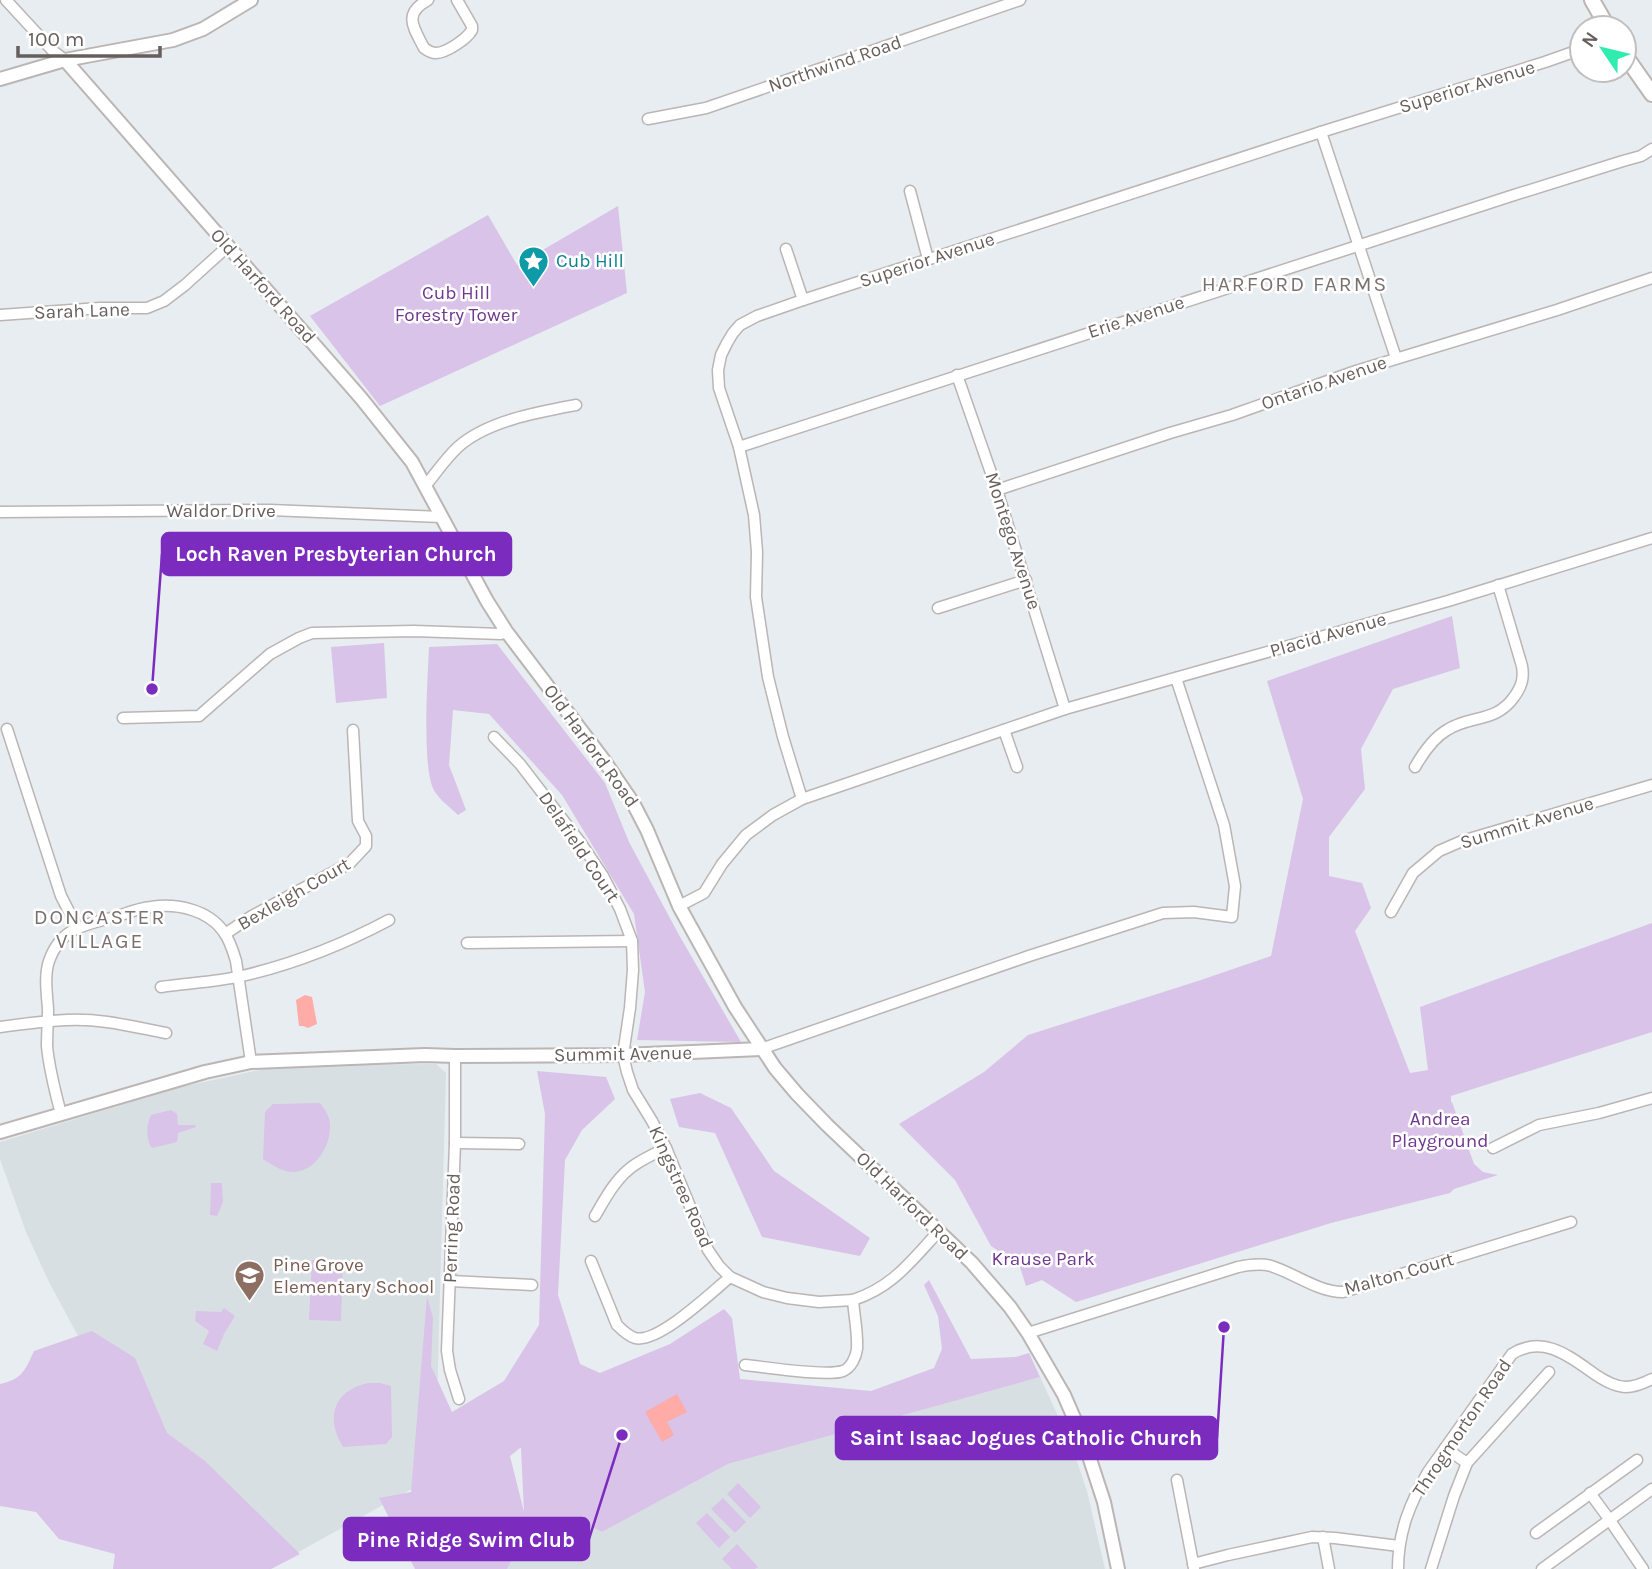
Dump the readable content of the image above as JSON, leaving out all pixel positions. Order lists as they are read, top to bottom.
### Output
{
  "streets": {
    "street": [
      "Northwind Road",
      "Superior Avenue",
      "Old Harford Road",
      "Sarah Lane",
      "Erie Avenue",
      "Ontario Avenue",
      "Waldor Drive",
      "Montego Avenue",
      "Placid Avenue",
      "Summit Avenue",
      "Delafield Court",
      "Bexleigh Court",
      "Kingstree Road",
      "Perring Road",
      "Malton Court",
      "Throgmorton Road"
    ]
  },
  "crossings": [
    ["Superior Avenue", "Erie Avenue"],
    ["Superior Avenue", "Placid Avenue"],
    ["Old Harford Road", "Sarah Lane"],
    ["Old Harford Road", "Waldor Drive"],
    ["Old Harford Road", "Placid Avenue"],
    ["Old Harford Road", "Summit Avenue"],
    ["Old Harford Road", "Malton Court"],
    ["Erie Avenue", "Montego Avenue"],
    ["Ontario Avenue", "Montego Avenue"],
    ["Montego Avenue", "Placid Avenue"],
    ["Placid Avenue", "Summit Avenue"],
    ["Summit Avenue", "Delafield Court"],
    ["Summit Avenue", "Bexleigh Court"],
    ["Summit Avenue", "Kingstree Road"],
    ["Summit Avenue", "Perring Road"],
    ["Delafield Court", "Kingstree Road"]
  ],
  "districts": ["HARFORD FARMS", "DONCASTER VILLAGE"],
  "parks": ["Cub Hill Forestry Tower", "Andrea Playground", "Krause Park"],
  "places": {
    "place": ["Cub Hill"],
    "other": ["Loch Raven Presbyterian Church", "Saint Isaac Jogues Catholic Church", "Pine Ridge Swim Club"],
    "school or university": ["Pine Grove Elementary School"]
  },
  "scale_bar": "100 m",
  "north": "top left"
}
